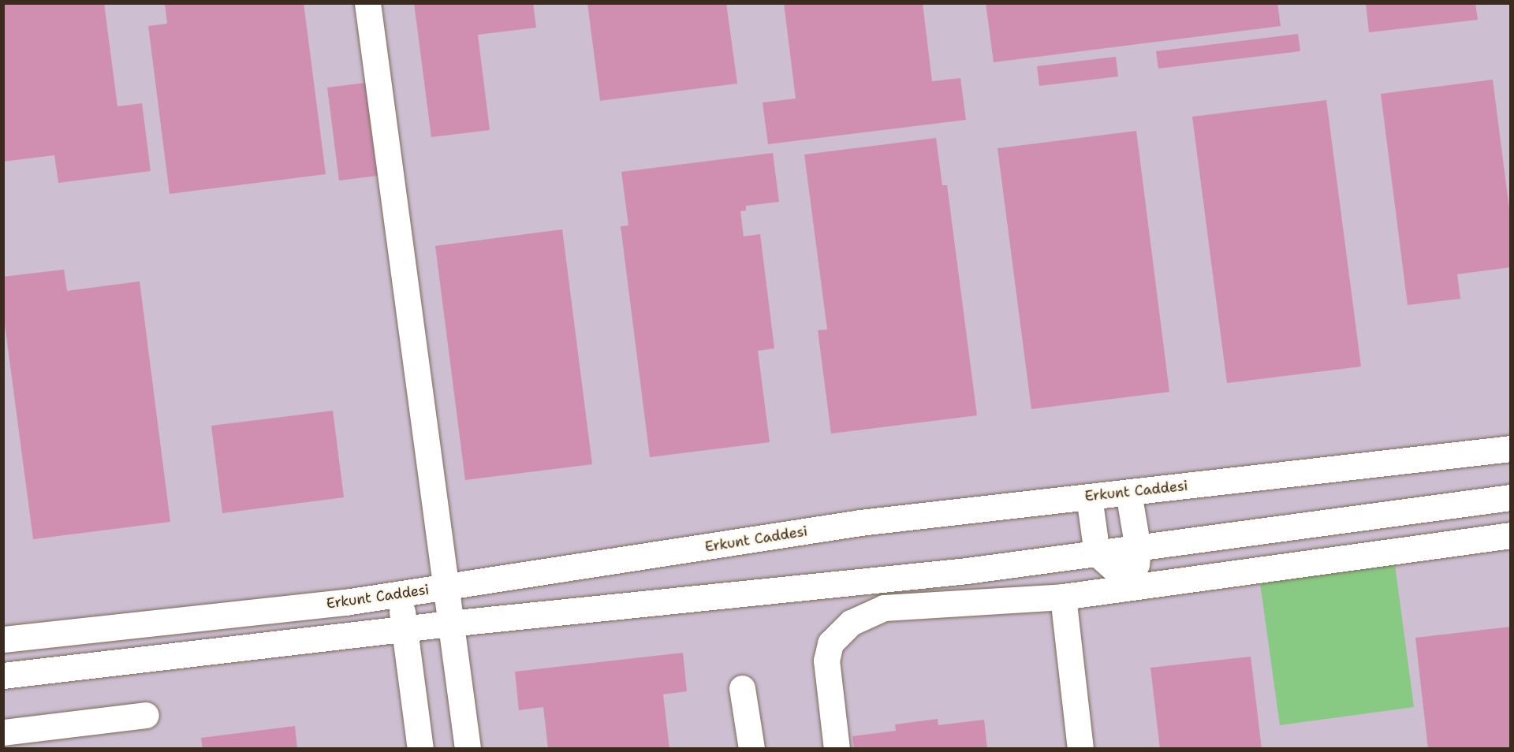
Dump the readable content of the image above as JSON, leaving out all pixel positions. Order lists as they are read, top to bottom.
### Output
{
  "streets": {
    "street": ["Erkunt Caddesi"]
  }
}
